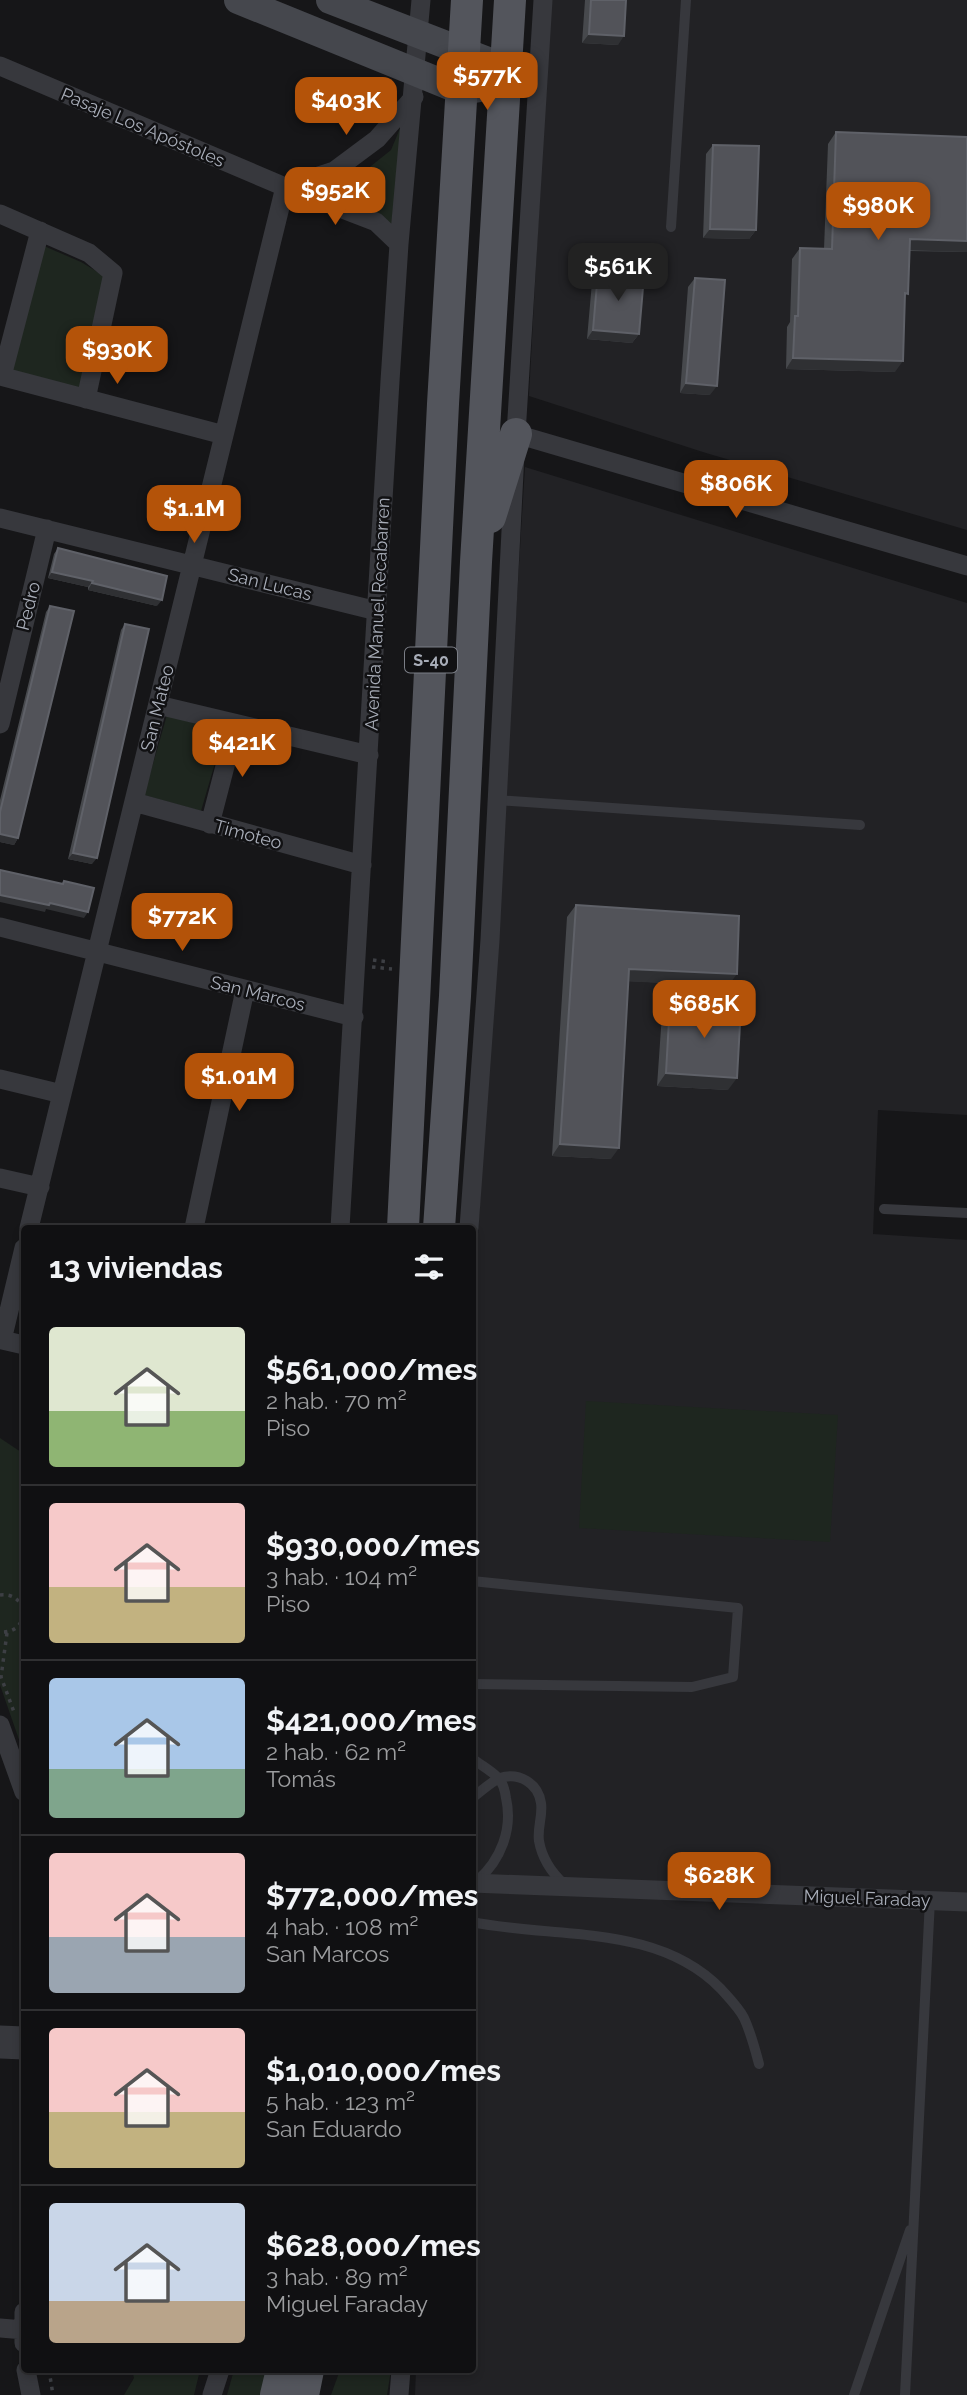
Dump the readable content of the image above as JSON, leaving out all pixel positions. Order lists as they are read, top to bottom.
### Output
{
  "streets": {
    "main road": ["S-40"],
    "street": [
      "Pasaje Los Apóstoles",
      "San Lucas",
      "Pedro",
      "Avenida Manuel Recabarren",
      "San Mateo",
      "Timoteo",
      "San Marcos",
      "Miguel Faraday"
    ]
  },
  "crossings": [
    ["Pasaje Los Apóstoles", "Avenida Manuel Recabarren"],
    ["Pasaje Los Apóstoles", "San Mateo"],
    ["San Lucas", "Pedro"],
    ["San Lucas", "Avenida Manuel Recabarren"],
    ["San Lucas", "San Mateo"],
    ["Avenida Manuel Recabarren", "Timoteo"],
    ["Avenida Manuel Recabarren", "San Marcos"],
    ["San Mateo", "Timoteo"],
    ["San Mateo", "San Marcos"]
  ],
  "page": {
    "price": [
      "$577K",
      "$403K",
      "$952K",
      "$980K",
      "$561K",
      "$930K",
      "$806K",
      "$1.1M",
      "$421K",
      "$772K",
      "$685K",
      "$1.01M",
      "$628K"
    ],
    "heading": "13 viviendas",
    "list": [
      {
        "name": "$561,000/mes",
        "note": "2 hab. · 70 m² · Piso"
      },
      {
        "name": "$930,000/mes",
        "note": "3 hab. · 104 m² · Piso"
      },
      {
        "name": "$421,000/mes",
        "note": "2 hab. · 62 m² · Tomás"
      },
      {
        "name": "$772,000/mes",
        "note": "4 hab. · 108 m² · San Marcos"
      },
      {
        "name": "$1,010,000/mes",
        "note": "5 hab. · 123 m² · San Eduardo"
      },
      {
        "name": "$628,000/mes",
        "note": "3 hab. · 89 m² · Miguel Faraday"
      }
    ]
  }
}
